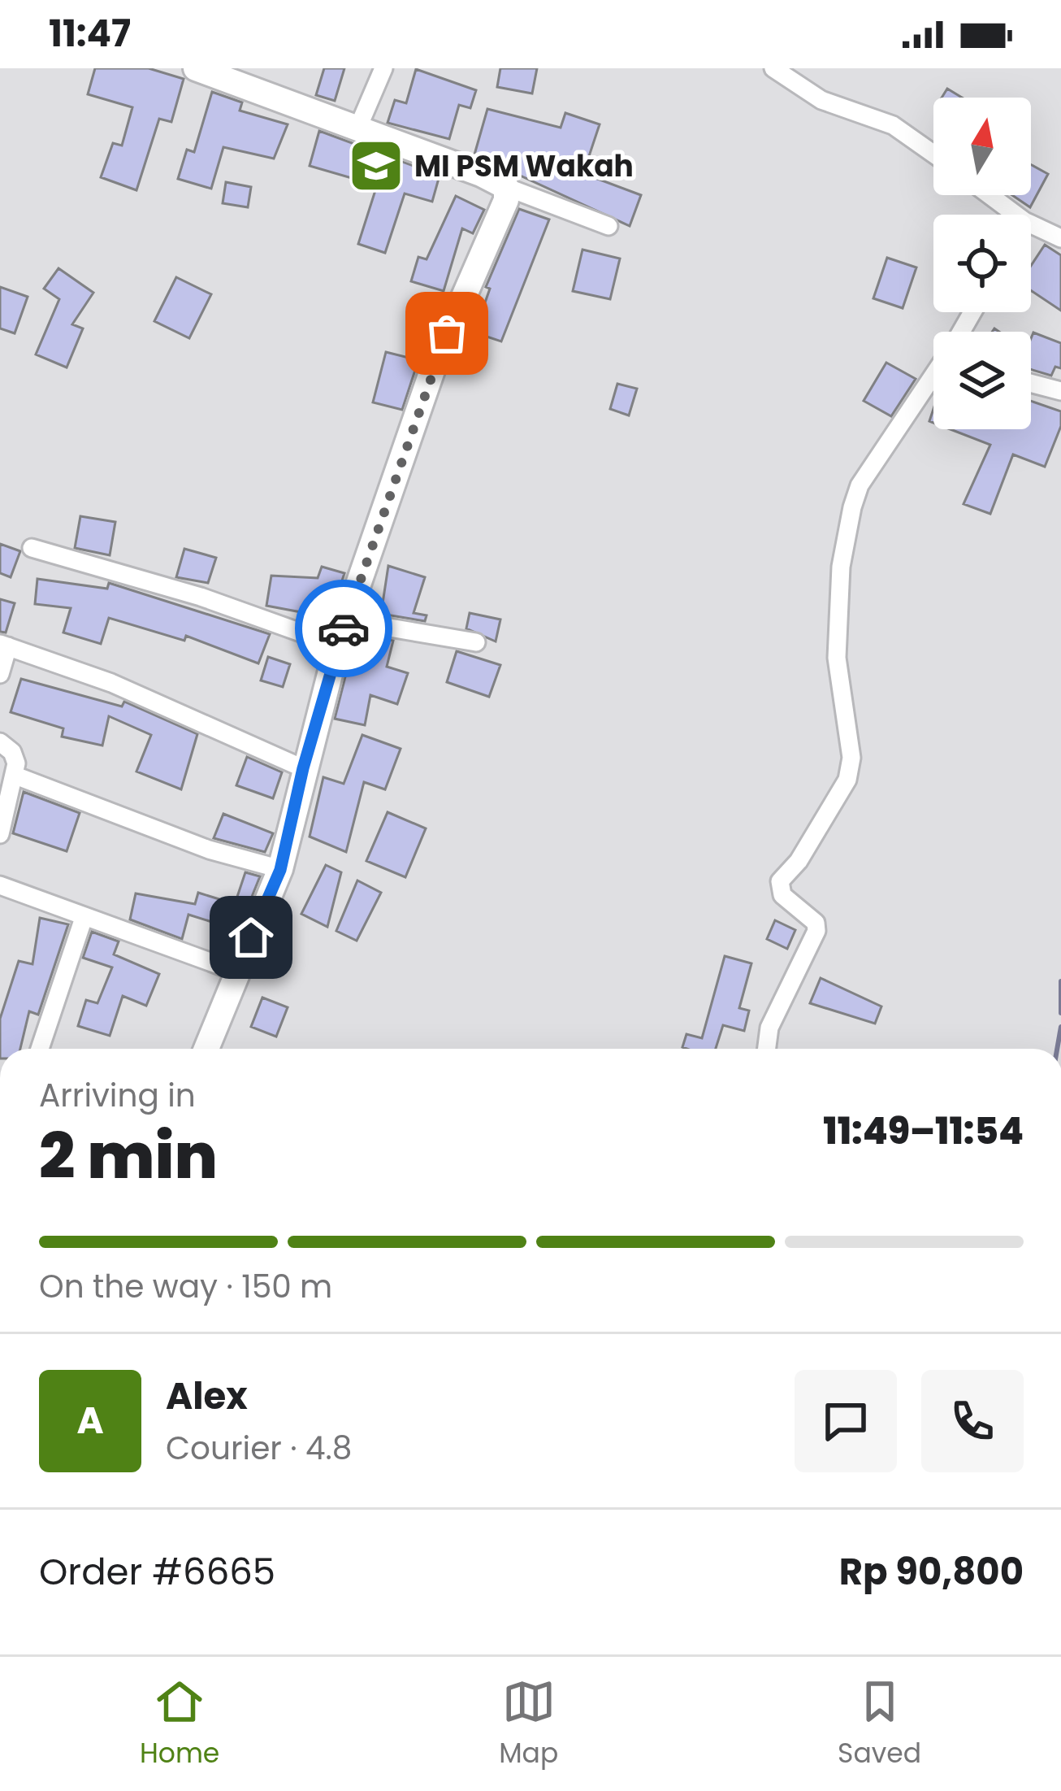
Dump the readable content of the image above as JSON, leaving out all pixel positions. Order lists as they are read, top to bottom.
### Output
{
  "places": {
    "school or university": ["MI PSM Wakah"]
  },
  "north": "top",
  "page": {
    "status": "11:47",
    "heading": ["2 min", "Arriving in", "11:49–11:54"],
    "panel": [
      "Alex",
      "Courier · 4.8",
      "Order #6665",
      "Rp 90,800"
    ],
    "bar": "On the way · 150 m",
    "round": "A",
    "tabs": ["Home", "Map", "Saved"]
  }
}
